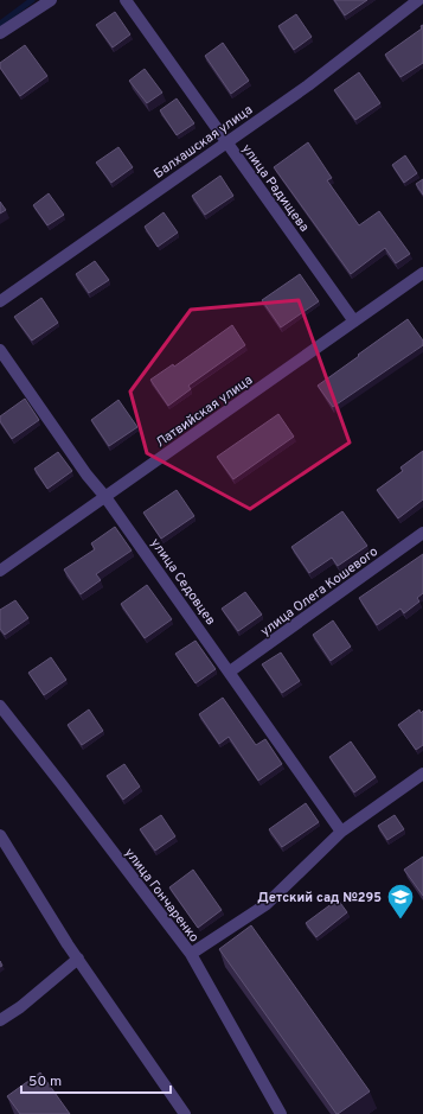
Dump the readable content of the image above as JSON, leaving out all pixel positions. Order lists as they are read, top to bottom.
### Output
{
  "streets": {
    "street": [
      "Балхашская улица",
      "улица Радищева",
      "Латвийская улица",
      "улица Седовцев",
      "улица Олега Кошевого",
      "улица Гончаренко"
    ]
  },
  "crossings": [
    ["Балхашская улица", "улица Радищева"],
    ["улица Радищева", "Латвийская улица"],
    ["Латвийская улица", "улица Седовцев"],
    ["улица Седовцев", "улица Олега Кошевого"]
  ],
  "places": {
    "school or university": ["Детский сад №295"]
  },
  "scale_bar": "50 m"
}
